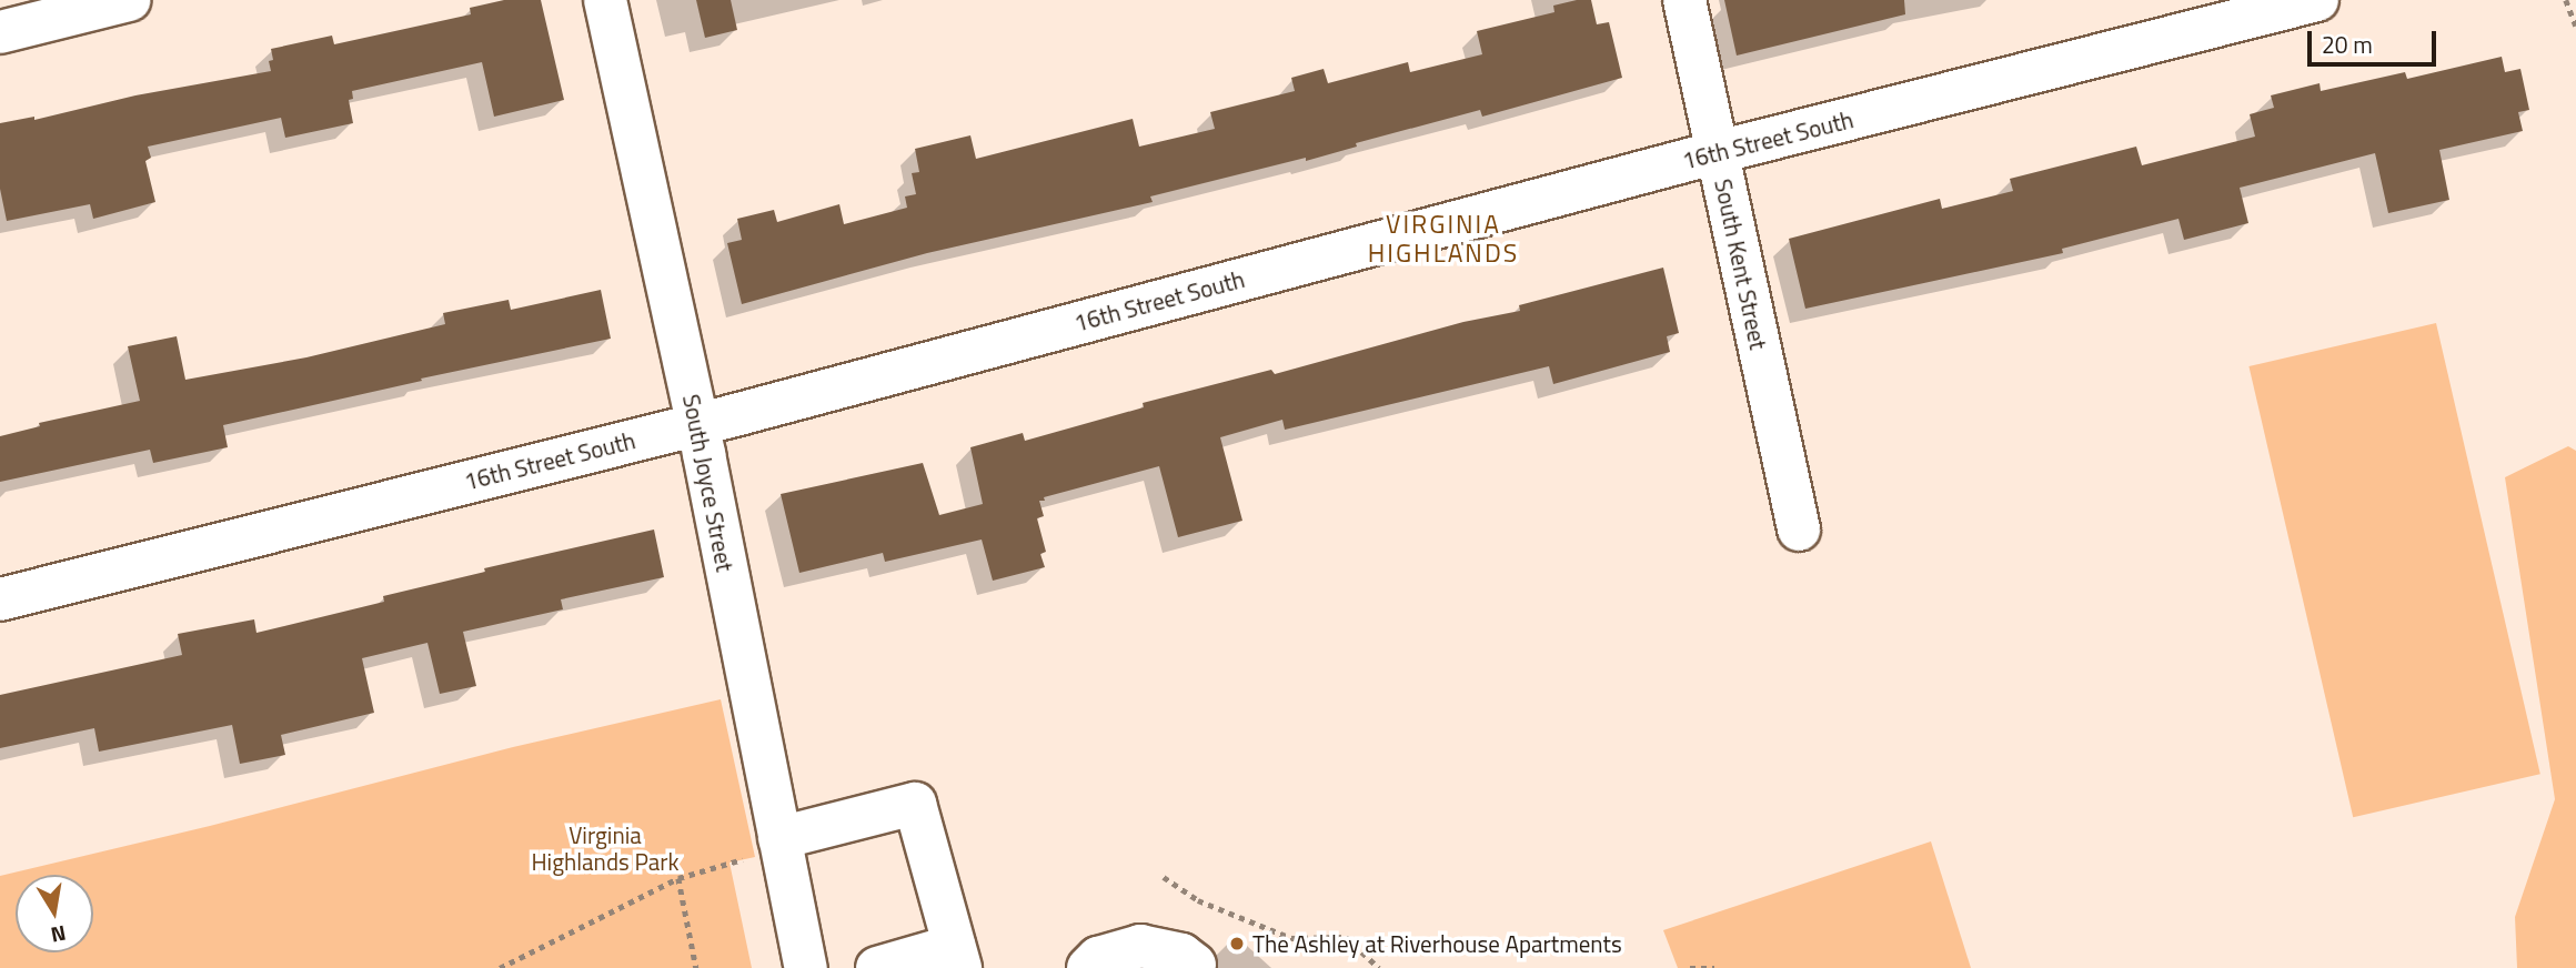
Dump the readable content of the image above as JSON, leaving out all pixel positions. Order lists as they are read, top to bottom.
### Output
{
  "streets": {
    "street": ["16th Street South", "South Kent Street", "South Joyce Street"]
  },
  "crossings": [
    ["16th Street South", "South Kent Street"],
    ["16th Street South", "South Joyce Street"]
  ],
  "districts": ["VIRGINIA HIGHLANDS"],
  "parks": ["Virginia Highlands Park"],
  "places": ["The Ashley at Riverhouse Apartments"],
  "scale_bar": "20 m",
  "north": "bottom"
}
